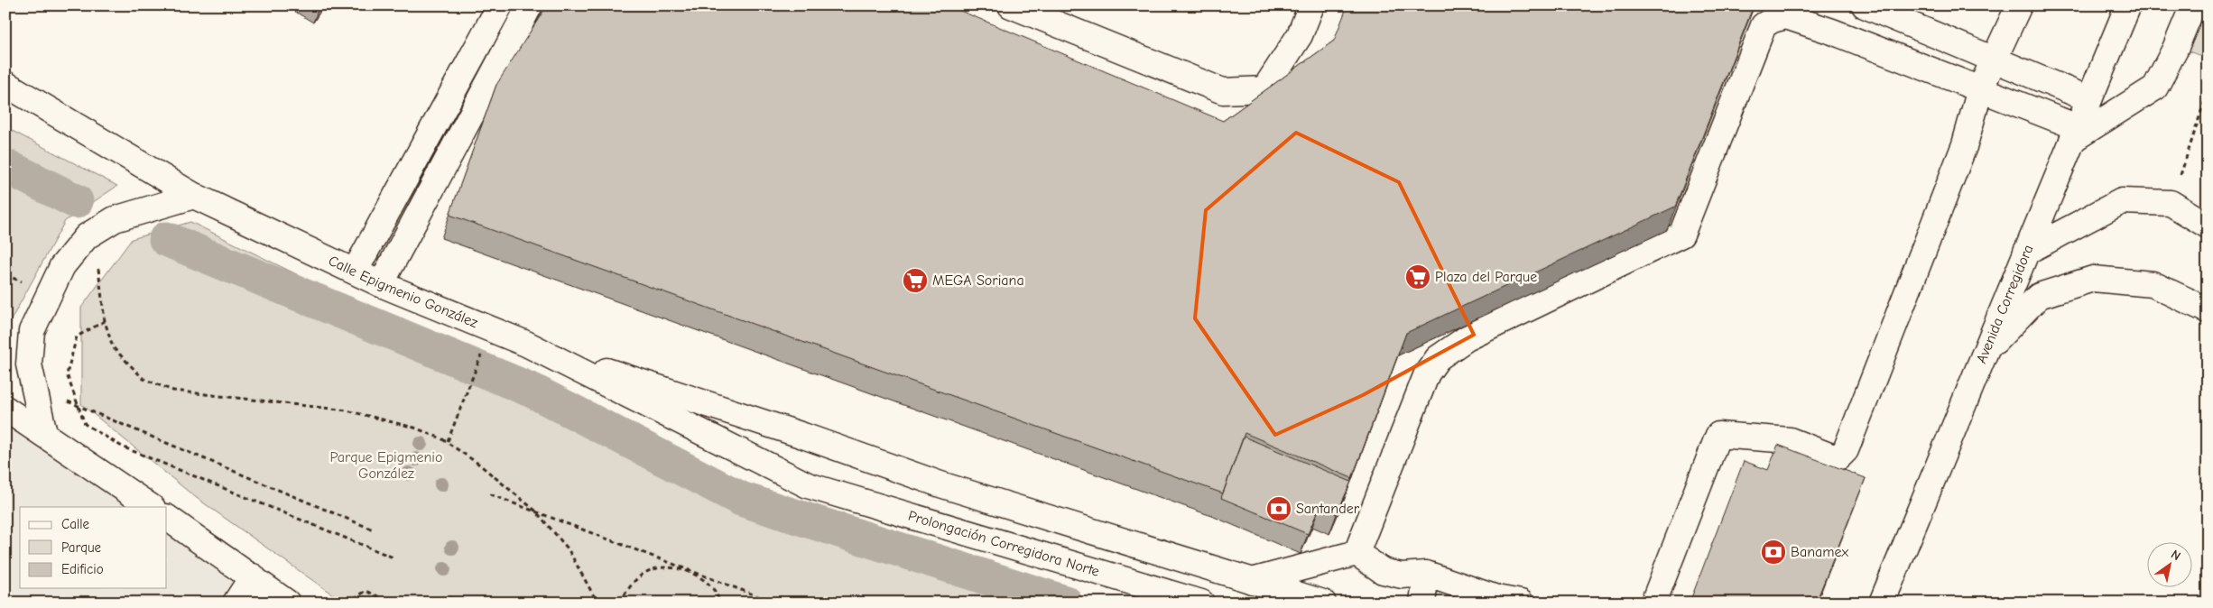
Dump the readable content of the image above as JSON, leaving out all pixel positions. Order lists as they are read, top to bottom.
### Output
{
  "streets": {
    "main road": ["Calle Epigmenio González", "Avenida Corregidora", "Prolongación Corregidora Norte"]
  },
  "crossings": [
    ["Calle Epigmenio González", "Prolongación Corregidora Norte"]
  ],
  "parks": ["Parque Epigmenio González"],
  "places": {
    "supermarket": ["Plaza del Parque", "MEGA Soriana"],
    "bank": ["Santander", "Banamex"]
  },
  "legend": ["Calle", "Parque", "Edificio"],
  "north": "top right"
}
